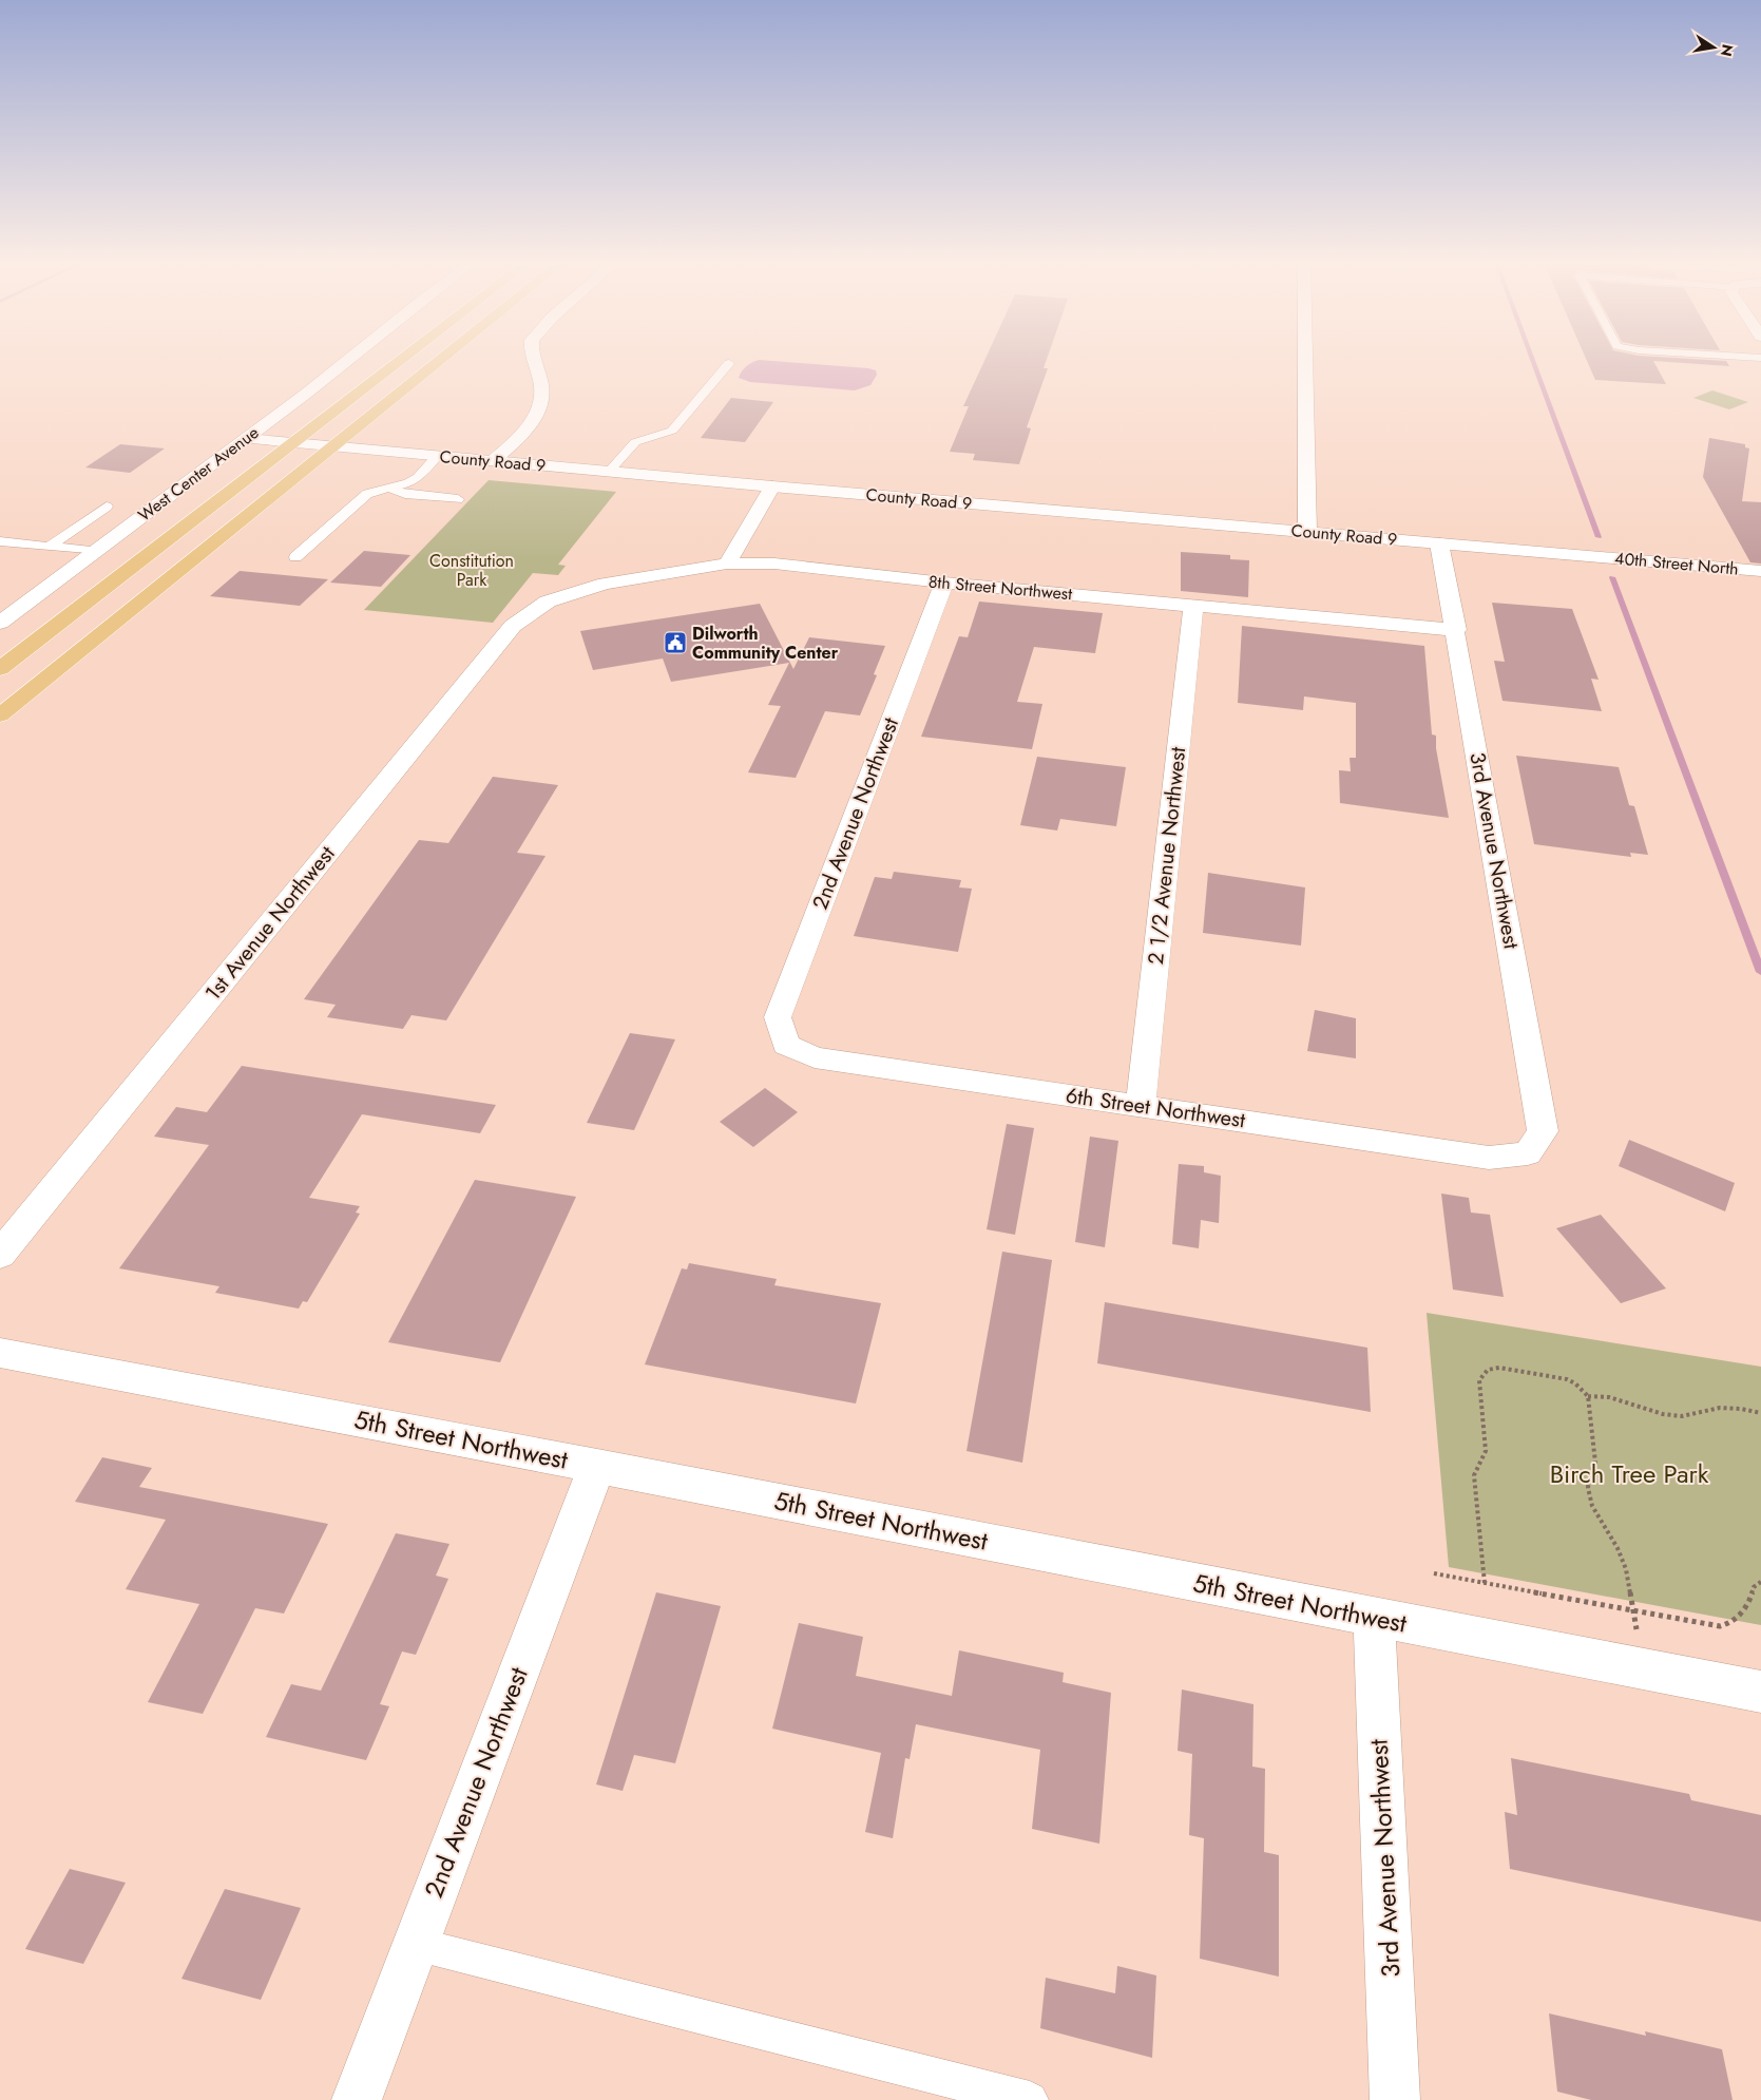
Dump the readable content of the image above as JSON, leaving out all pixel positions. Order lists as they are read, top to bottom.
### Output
{
  "streets": {
    "street": [
      "County Road 9",
      "West Center Avenue",
      "40th Street North",
      "8th Street Northwest",
      "2nd Avenue Northwest",
      "3rd Avenue Northwest",
      "2 1/2 Avenue Northwest",
      "1st Avenue Northwest",
      "6th Street Northwest",
      "5th Street Northwest"
    ]
  },
  "crossings": [
    ["County Road 9", "West Center Avenue"],
    ["County Road 9", "40th Street North"],
    ["County Road 9", "3rd Avenue Northwest"],
    ["8th Street Northwest", "2nd Avenue Northwest"],
    ["8th Street Northwest", "3rd Avenue Northwest"],
    ["8th Street Northwest", "2 1/2 Avenue Northwest"],
    ["8th Street Northwest", "1st Avenue Northwest"],
    ["2nd Avenue Northwest", "6th Street Northwest"],
    ["2nd Avenue Northwest", "5th Street Northwest"],
    ["3rd Avenue Northwest", "6th Street Northwest"],
    ["3rd Avenue Northwest", "5th Street Northwest"],
    ["2 1/2 Avenue Northwest", "6th Street Northwest"]
  ],
  "parks": ["Constitution Park", "Birch Tree Park"],
  "places": {
    "public building": ["Dilworth Community Center"]
  },
  "north": "right"
}
